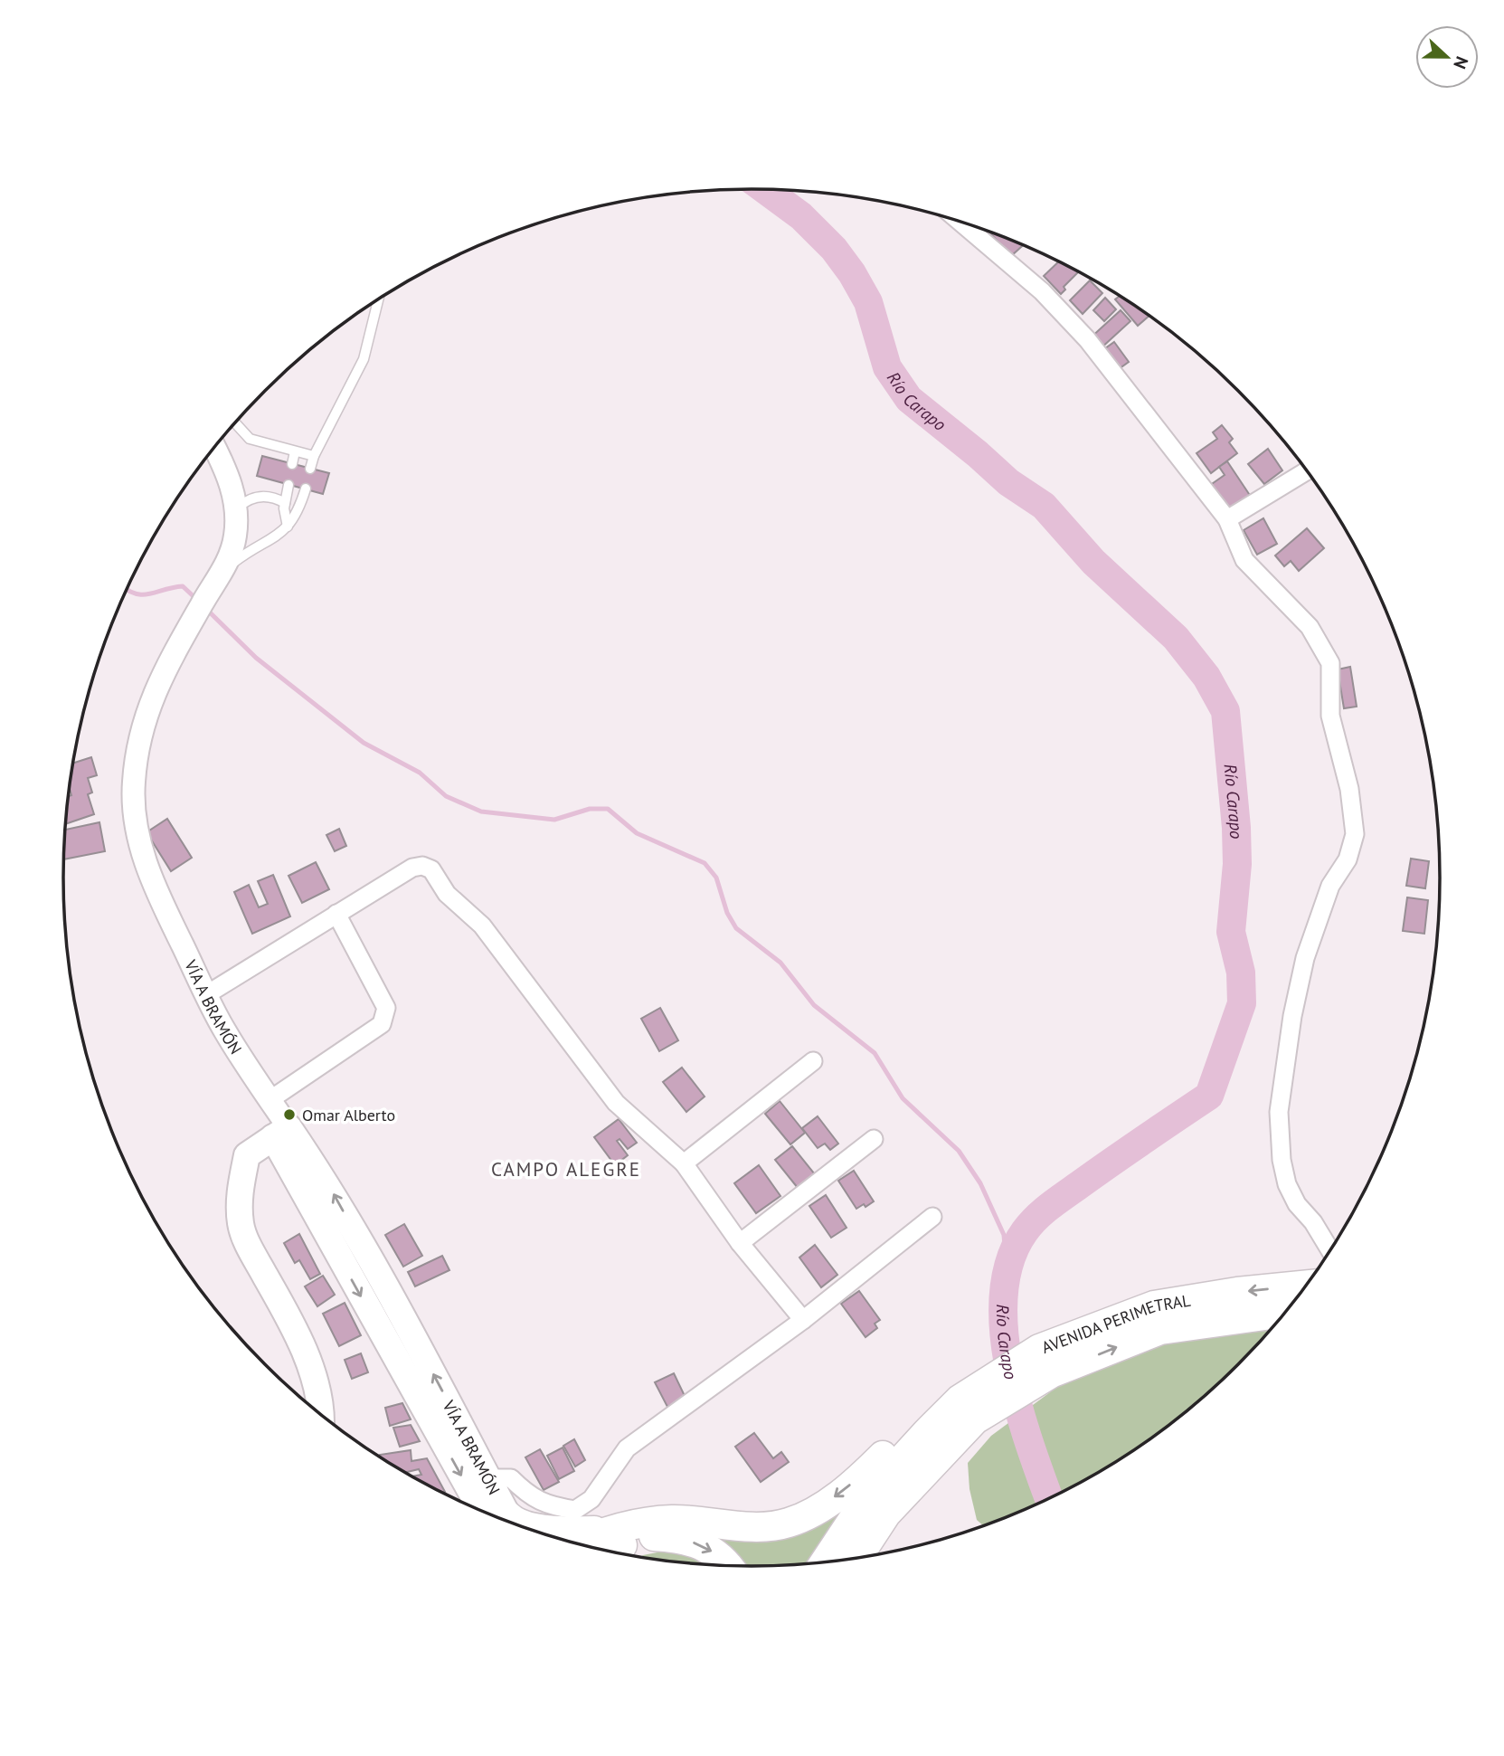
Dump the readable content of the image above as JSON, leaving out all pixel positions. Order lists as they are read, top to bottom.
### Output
{
  "streets": {
    "main road": ["VÍA A BRAMÓN", "AVENIDA PERIMETRAL"]
  },
  "districts": ["CAMPO ALEGRE"],
  "water": ["Río Carapo"],
  "places": ["Omar Alberto"],
  "north": "right"
}
